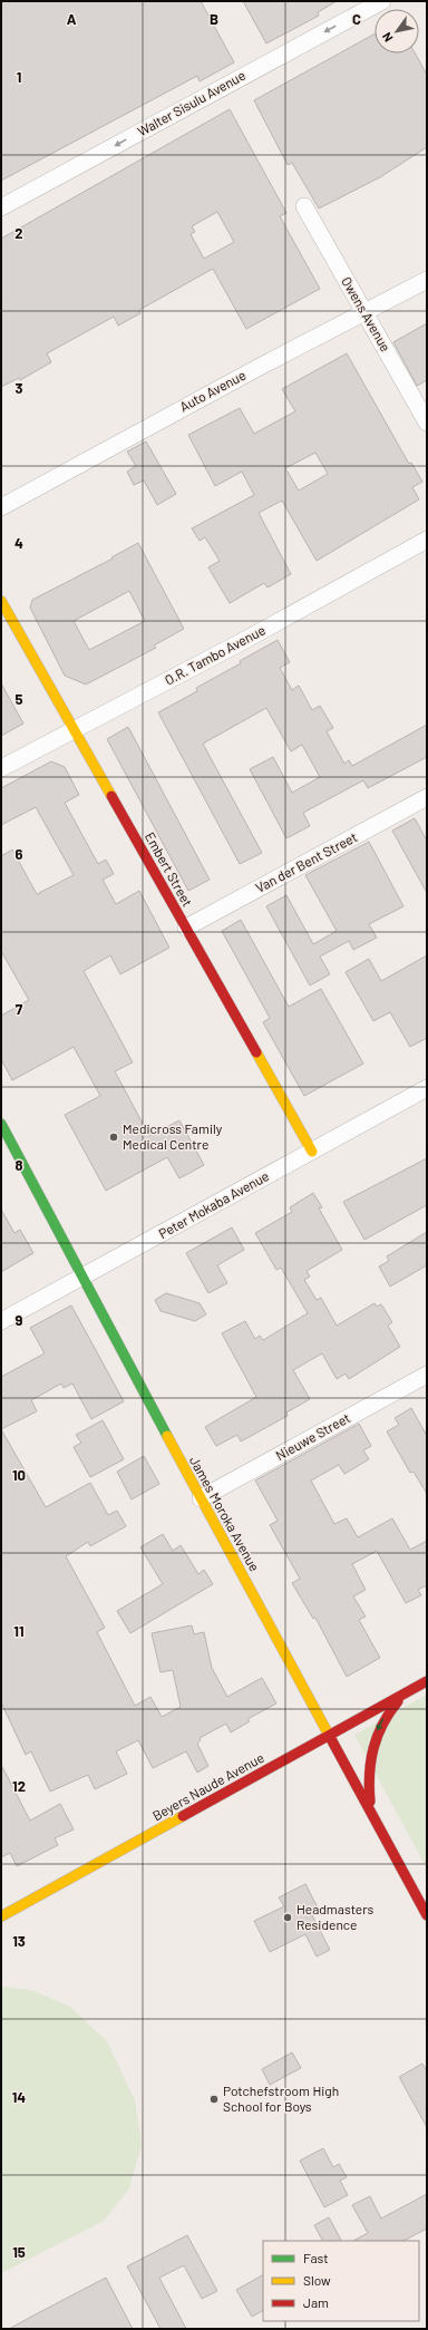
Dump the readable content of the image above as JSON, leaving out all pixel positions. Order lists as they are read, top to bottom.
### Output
{
  "streets": {
    "street": [
      "Walter Sisulu Avenue",
      "Owens Avenue",
      "Auto Avenue",
      "O.R. Tambo Avenue",
      "Van der Bent Street",
      "Embert Street",
      "Peter Mokaba Avenue",
      "Nieuwe Street",
      "James Moroka Avenue",
      "Beyers Naude Avenue"
    ]
  },
  "crossings": [
    ["Owens Avenue", "Auto Avenue"],
    ["O.R. Tambo Avenue", "Embert Street"],
    ["Van der Bent Street", "Embert Street"],
    ["Embert Street", "Peter Mokaba Avenue"],
    ["Peter Mokaba Avenue", "James Moroka Avenue"],
    ["Nieuwe Street", "James Moroka Avenue"],
    ["James Moroka Avenue", "Beyers Naude Avenue"]
  ],
  "one_way": ["Walter Sisulu Avenue"],
  "places": ["Medicross Family Medical Centre", "Headmasters Residence", "Potchefstroom High School for Boys"],
  "legend": ["Fast", "Slow", "Jam"],
  "north": "bottom left",
  "grid": {
    "columns": ["A", "B", "C"],
    "rows": [
      "1",
      "2",
      "3",
      "4",
      "5",
      "6",
      "7",
      "8",
      "9",
      "10",
      "11",
      "12",
      "13",
      "14",
      "15"
    ]
  }
}
